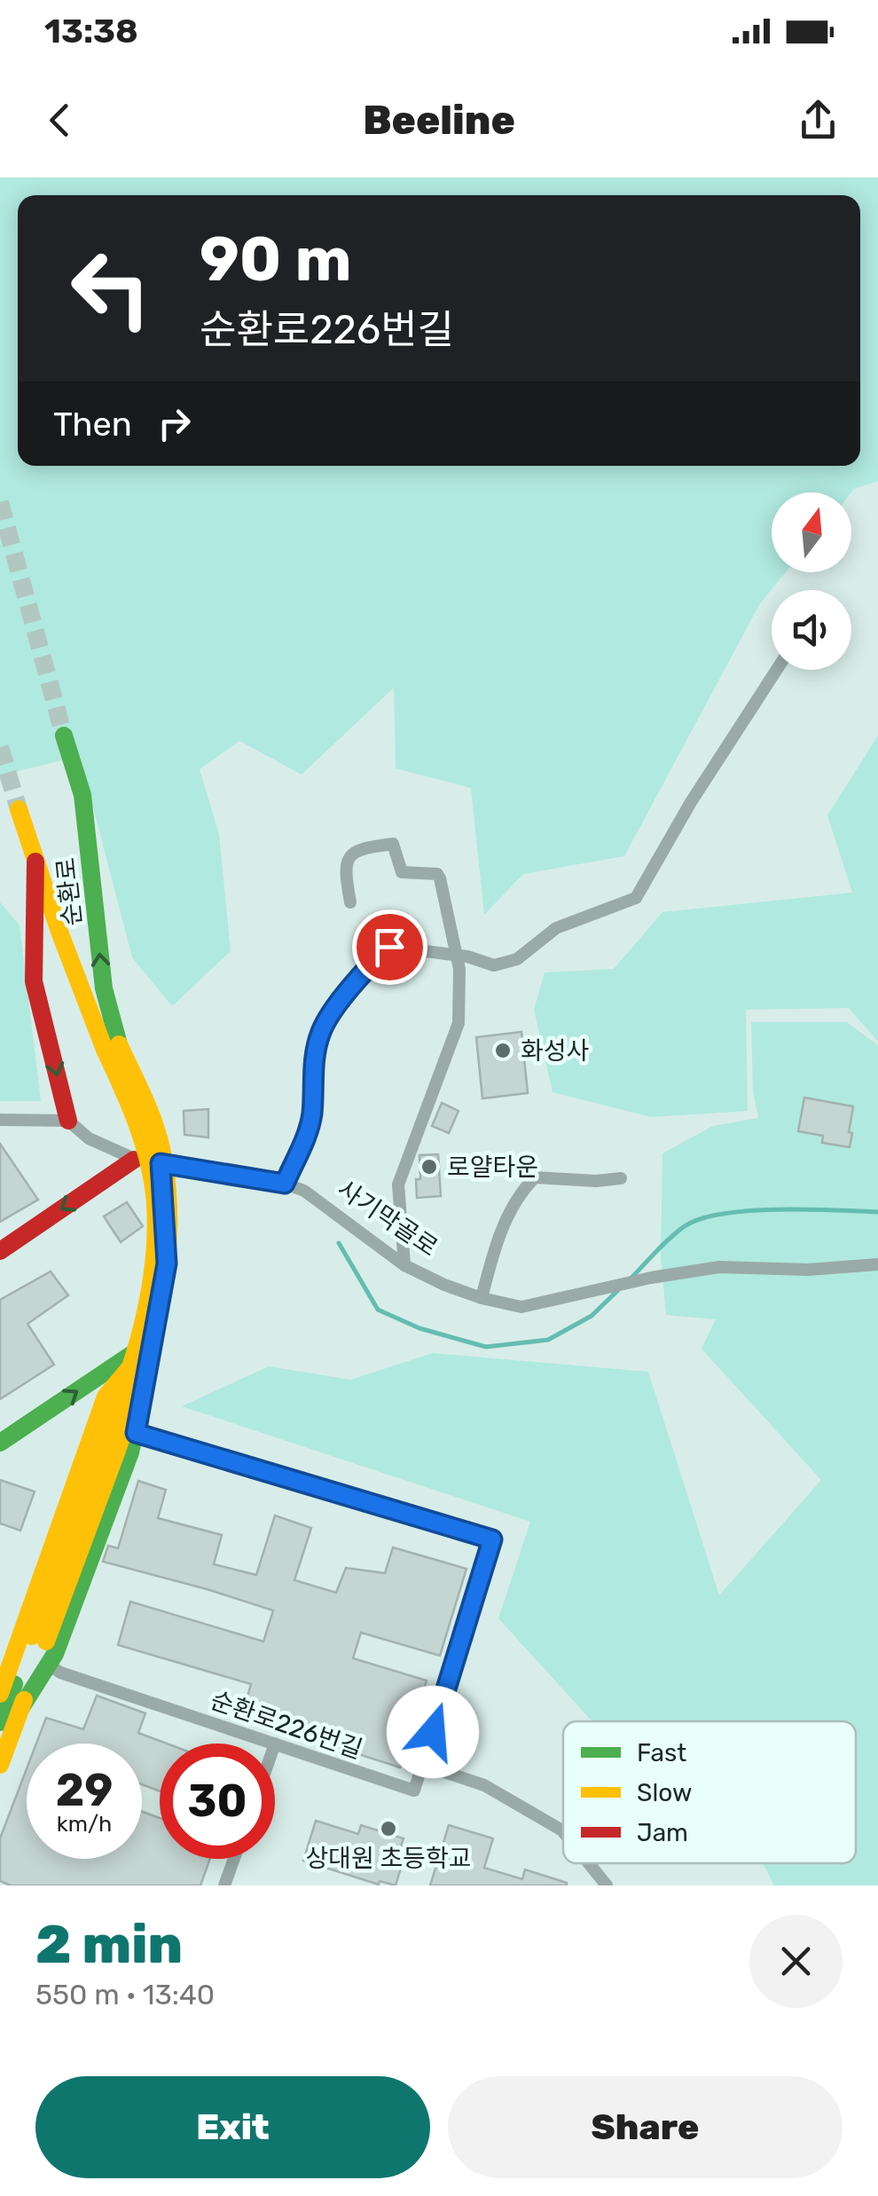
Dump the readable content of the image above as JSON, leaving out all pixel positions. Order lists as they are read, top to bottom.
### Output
{
  "streets": {
    "main road": ["순환로"],
    "street": ["사기막골로", "순환로226번길"]
  },
  "places": ["화성사", "로얄타운", "상대원 초등학교"],
  "legend": ["Fast", "Slow", "Jam"],
  "north": "top",
  "page": {
    "status": "13:38",
    "header": "Beeline",
    "turn": ["90 m", "순환로226번길"],
    "then": "Then",
    "speed": "29 km/h",
    "limit": "30",
    "heading": ["2 min", "550 m · 13:40"],
    "buttons": ["Exit", "Share"]
  }
}
